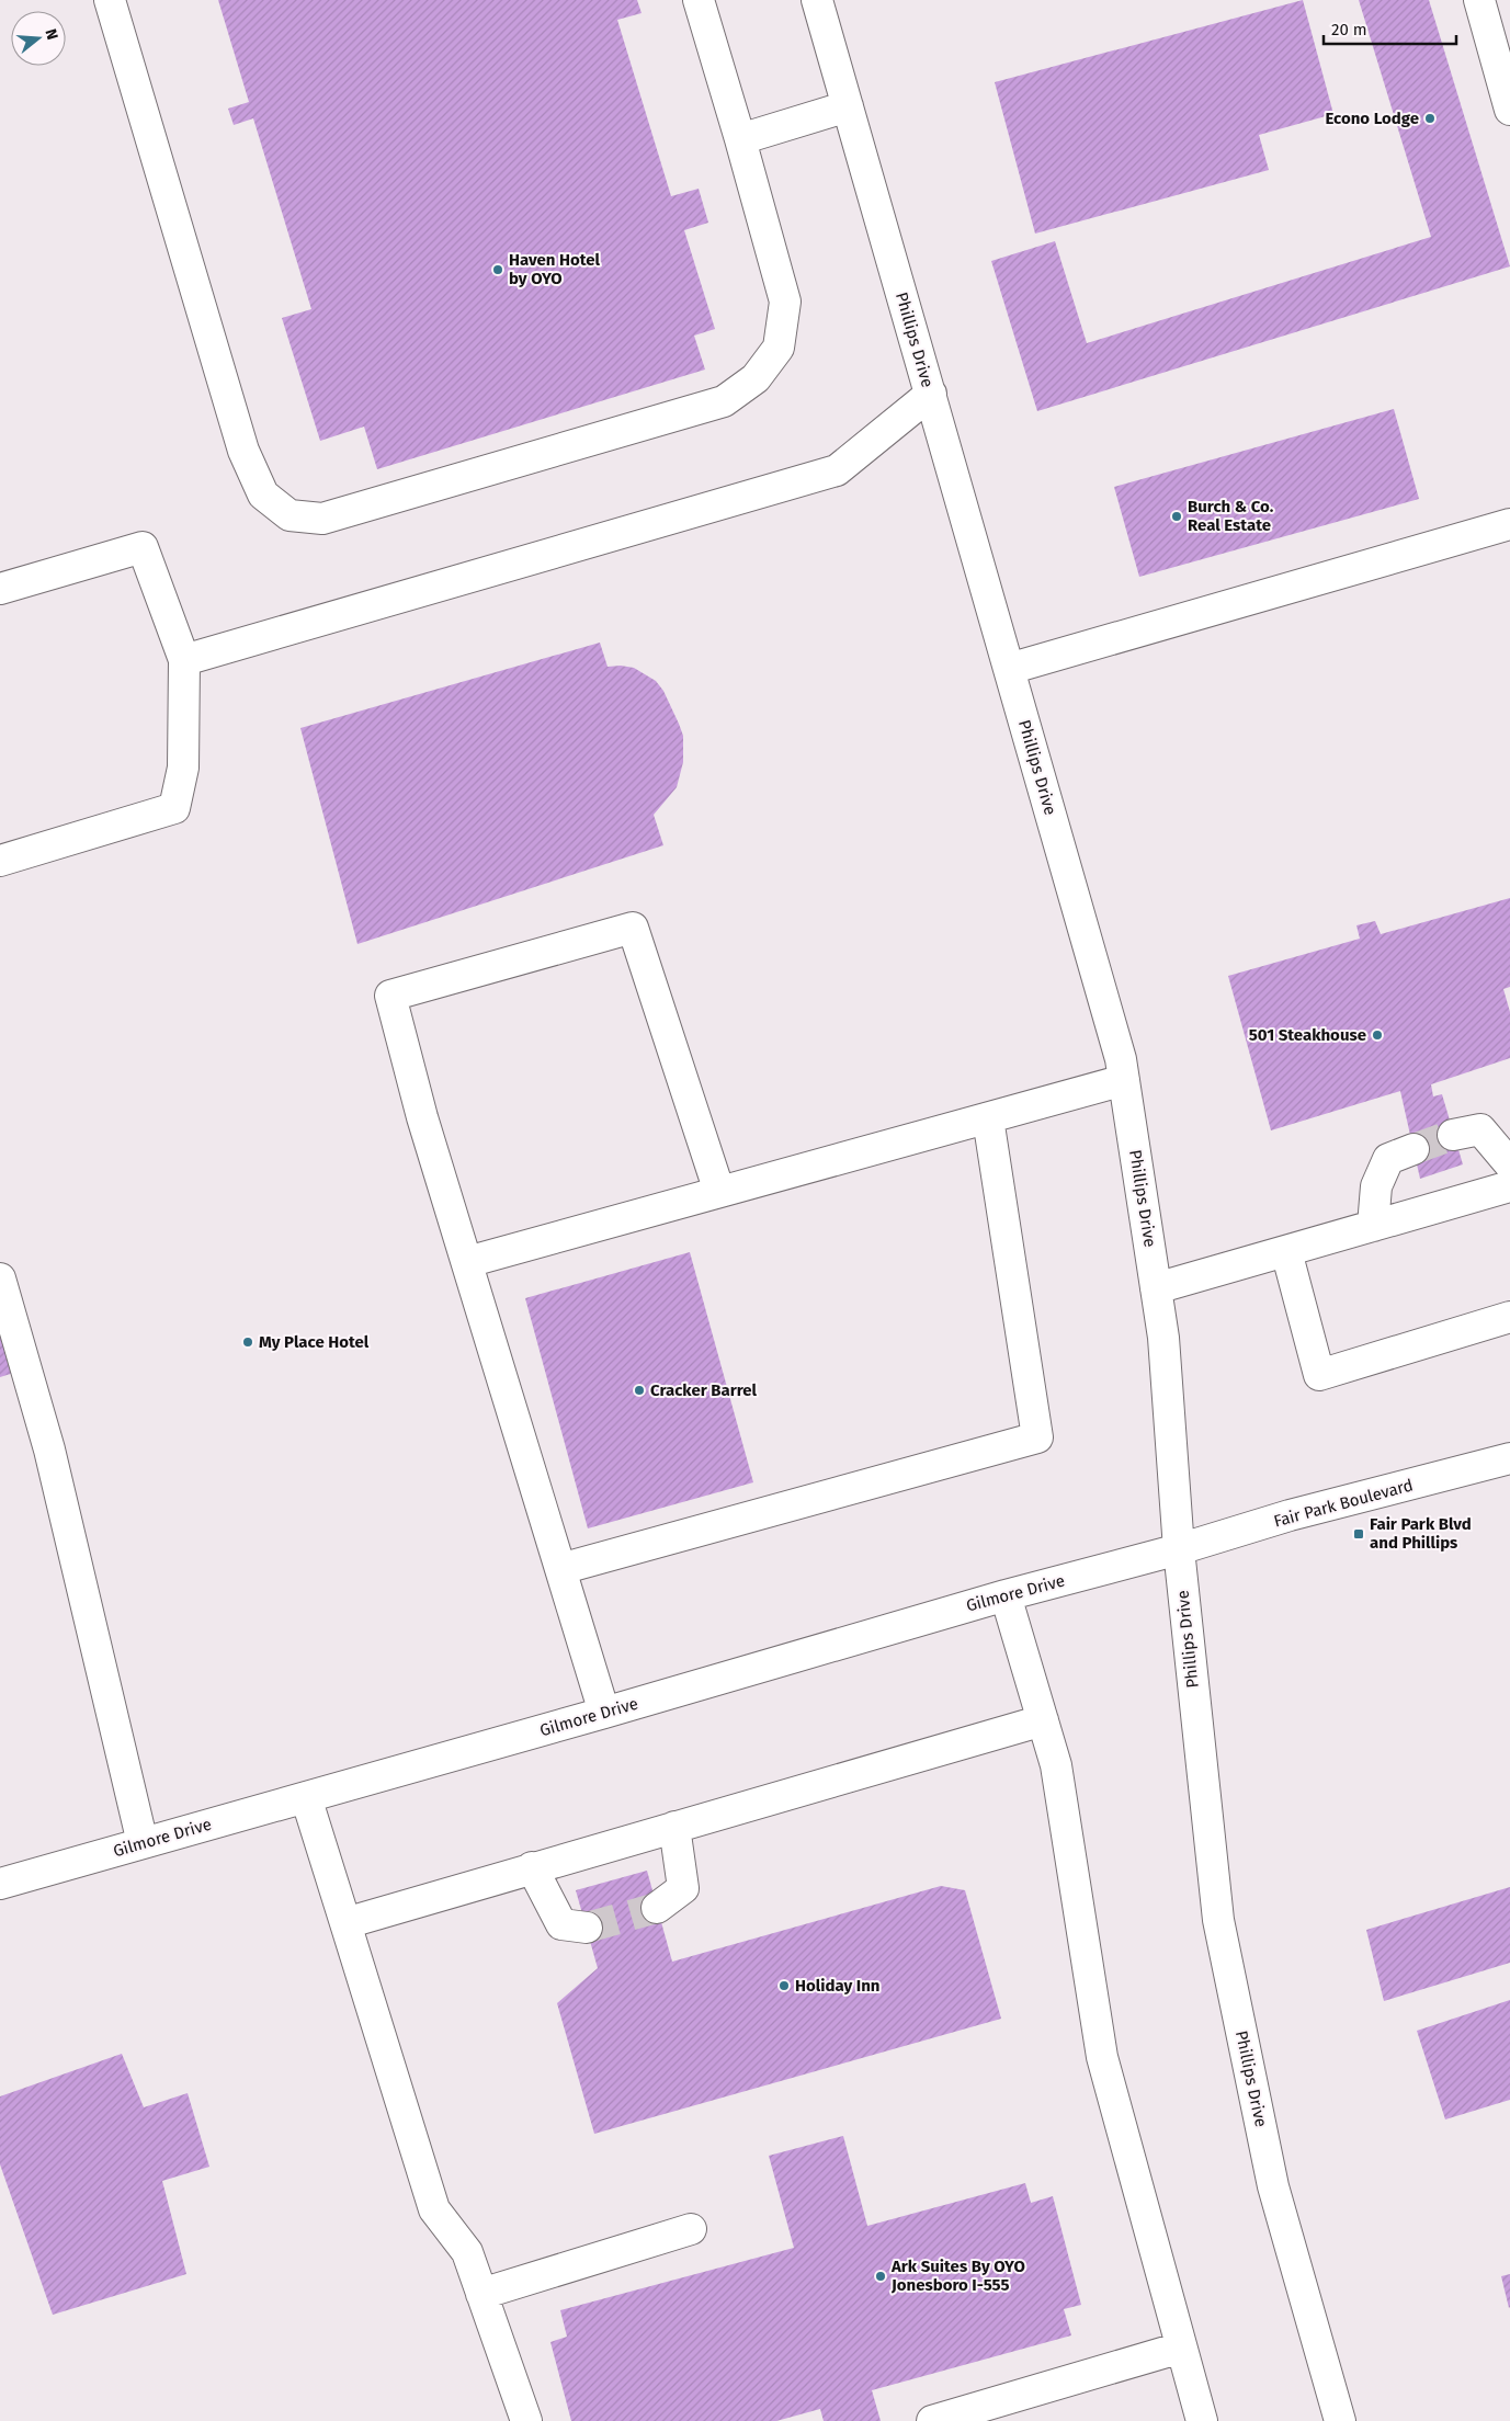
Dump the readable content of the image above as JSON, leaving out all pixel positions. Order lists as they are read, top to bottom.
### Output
{
  "streets": {
    "street": ["Phillips Drive", "Fair Park Boulevard", "Gilmore Drive"]
  },
  "crossings": [
    ["Phillips Drive", "Fair Park Boulevard"],
    ["Phillips Drive", "Gilmore Drive"],
    ["Fair Park Boulevard", "Gilmore Drive"]
  ],
  "places": {
    "other": [
      "Econo Lodge",
      "Haven Hotel by OYO",
      "Burch & Co. Real Estate",
      "501 Steakhouse",
      "My Place Hotel",
      "Cracker Barrel",
      "Holiday Inn",
      "Ark Suites By OYO Jonesboro I-555"
    ],
    "transit": ["Fair Park Blvd and Phillips"]
  },
  "scale_bar": "20 m",
  "north": "right"
}
